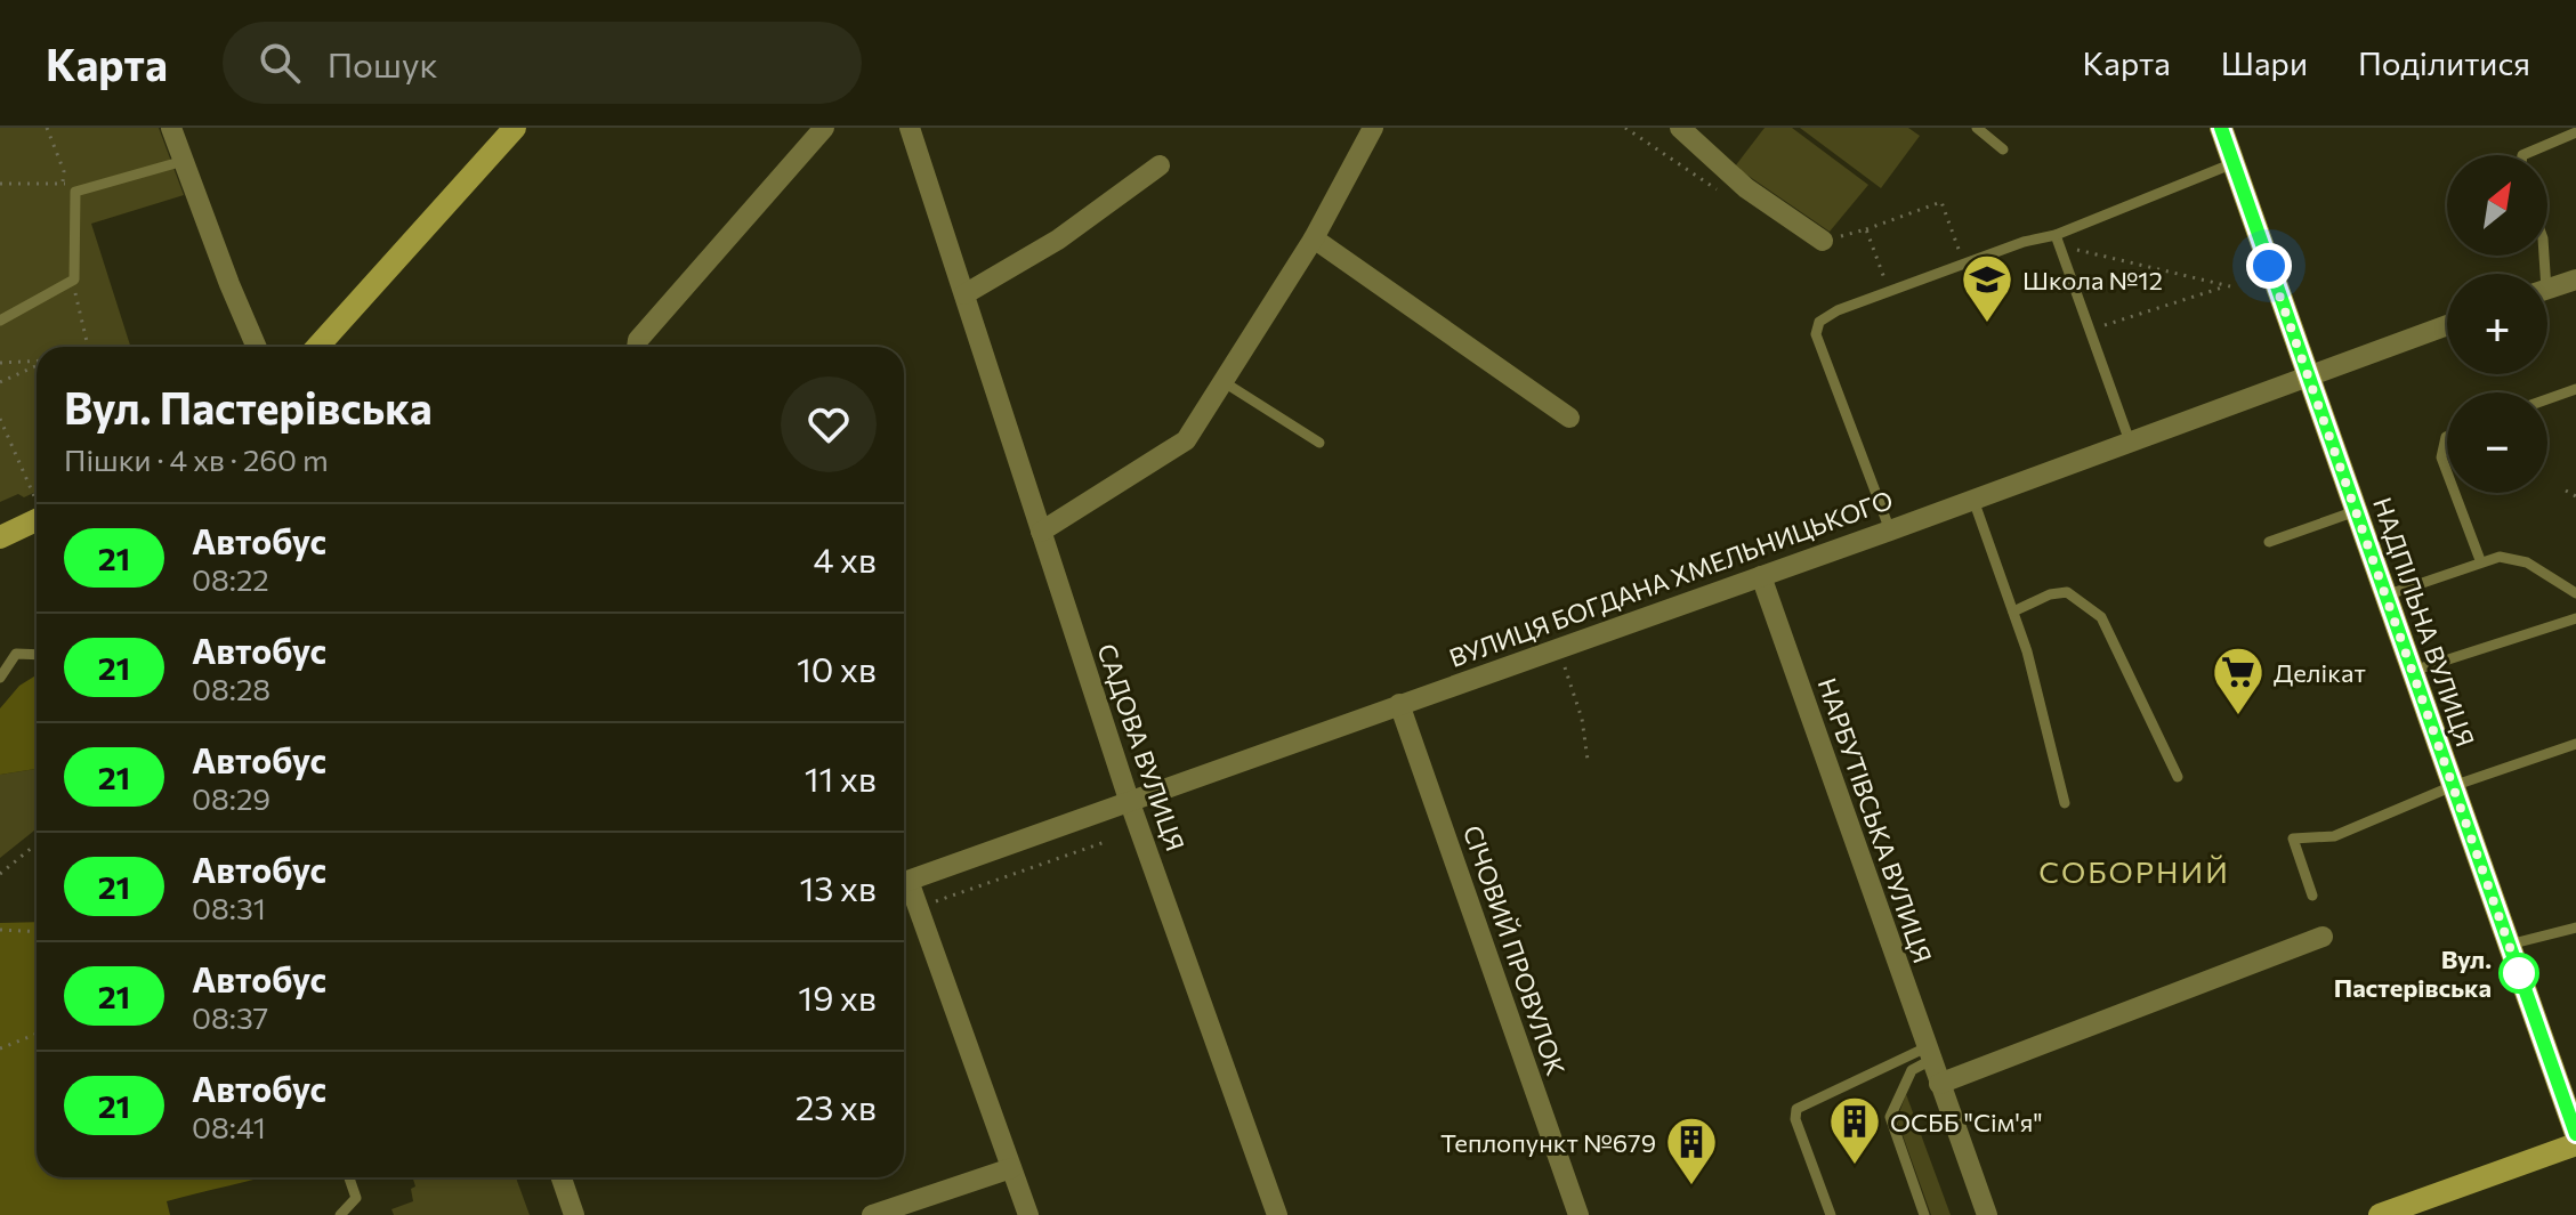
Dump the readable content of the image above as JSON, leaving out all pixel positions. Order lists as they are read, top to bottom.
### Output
{
  "streets": {
    "main road": ["НАДПІЛЬНА ВУЛИЦЯ"],
    "street": [
      "ВУЛИЦЯ БОГДАНА ХМЕЛЬНИЦЬКОГО",
      "САДОВА ВУЛИЦЯ",
      "НАРБУТІВСЬКА ВУЛИЦЯ",
      "СІЧОВИЙ ПРОВУЛОК"
    ]
  },
  "crossings": [
    ["ВУЛИЦЯ БОГДАНА ХМЕЛЬНИЦЬКОГО", "НАДПІЛЬНА ВУЛИЦЯ"],
    ["ВУЛИЦЯ БОГДАНА ХМЕЛЬНИЦЬКОГО", "САДОВА ВУЛИЦЯ"],
    ["ВУЛИЦЯ БОГДАНА ХМЕЛЬНИЦЬКОГО", "НАРБУТІВСЬКА ВУЛИЦЯ"],
    ["ВУЛИЦЯ БОГДАНА ХМЕЛЬНИЦЬКОГО", "СІЧОВИЙ ПРОВУЛОК"]
  ],
  "districts": ["СОБОРНИЙ"],
  "places": {
    "school or university": ["Школа №12"],
    "supermarket": ["Делікат"],
    "other": ["Вул. Пастерівська"],
    "building": ["ОСББ \"Сім'я\"", "Теплопункт №679"]
  },
  "lines": ["bus line 21"],
  "north": "top right",
  "page": {
    "header": "Карта",
    "search": "Пошук",
    "nav": ["Карта", "Шари", "Поділитися"],
    "map_buttons": ["+", "−"],
    "heading": ["Вул. Пастерівська", "Пішки · 4 хв · 260 m"],
    "list": [
      {
        "mark": "21",
        "name": "Автобус",
        "note": "08:22",
        "value": "4 хв"
      },
      {
        "mark": "21",
        "name": "Автобус",
        "note": "08:28",
        "value": "10 хв"
      },
      {
        "mark": "21",
        "name": "Автобус",
        "note": "08:29",
        "value": "11 хв"
      },
      {
        "mark": "21",
        "name": "Автобус",
        "note": "08:31",
        "value": "13 хв"
      },
      {
        "mark": "21",
        "name": "Автобус",
        "note": "08:37",
        "value": "19 хв"
      },
      {
        "mark": "21",
        "name": "Автобус",
        "note": "08:41",
        "value": "23 хв"
      }
    ]
  }
}
